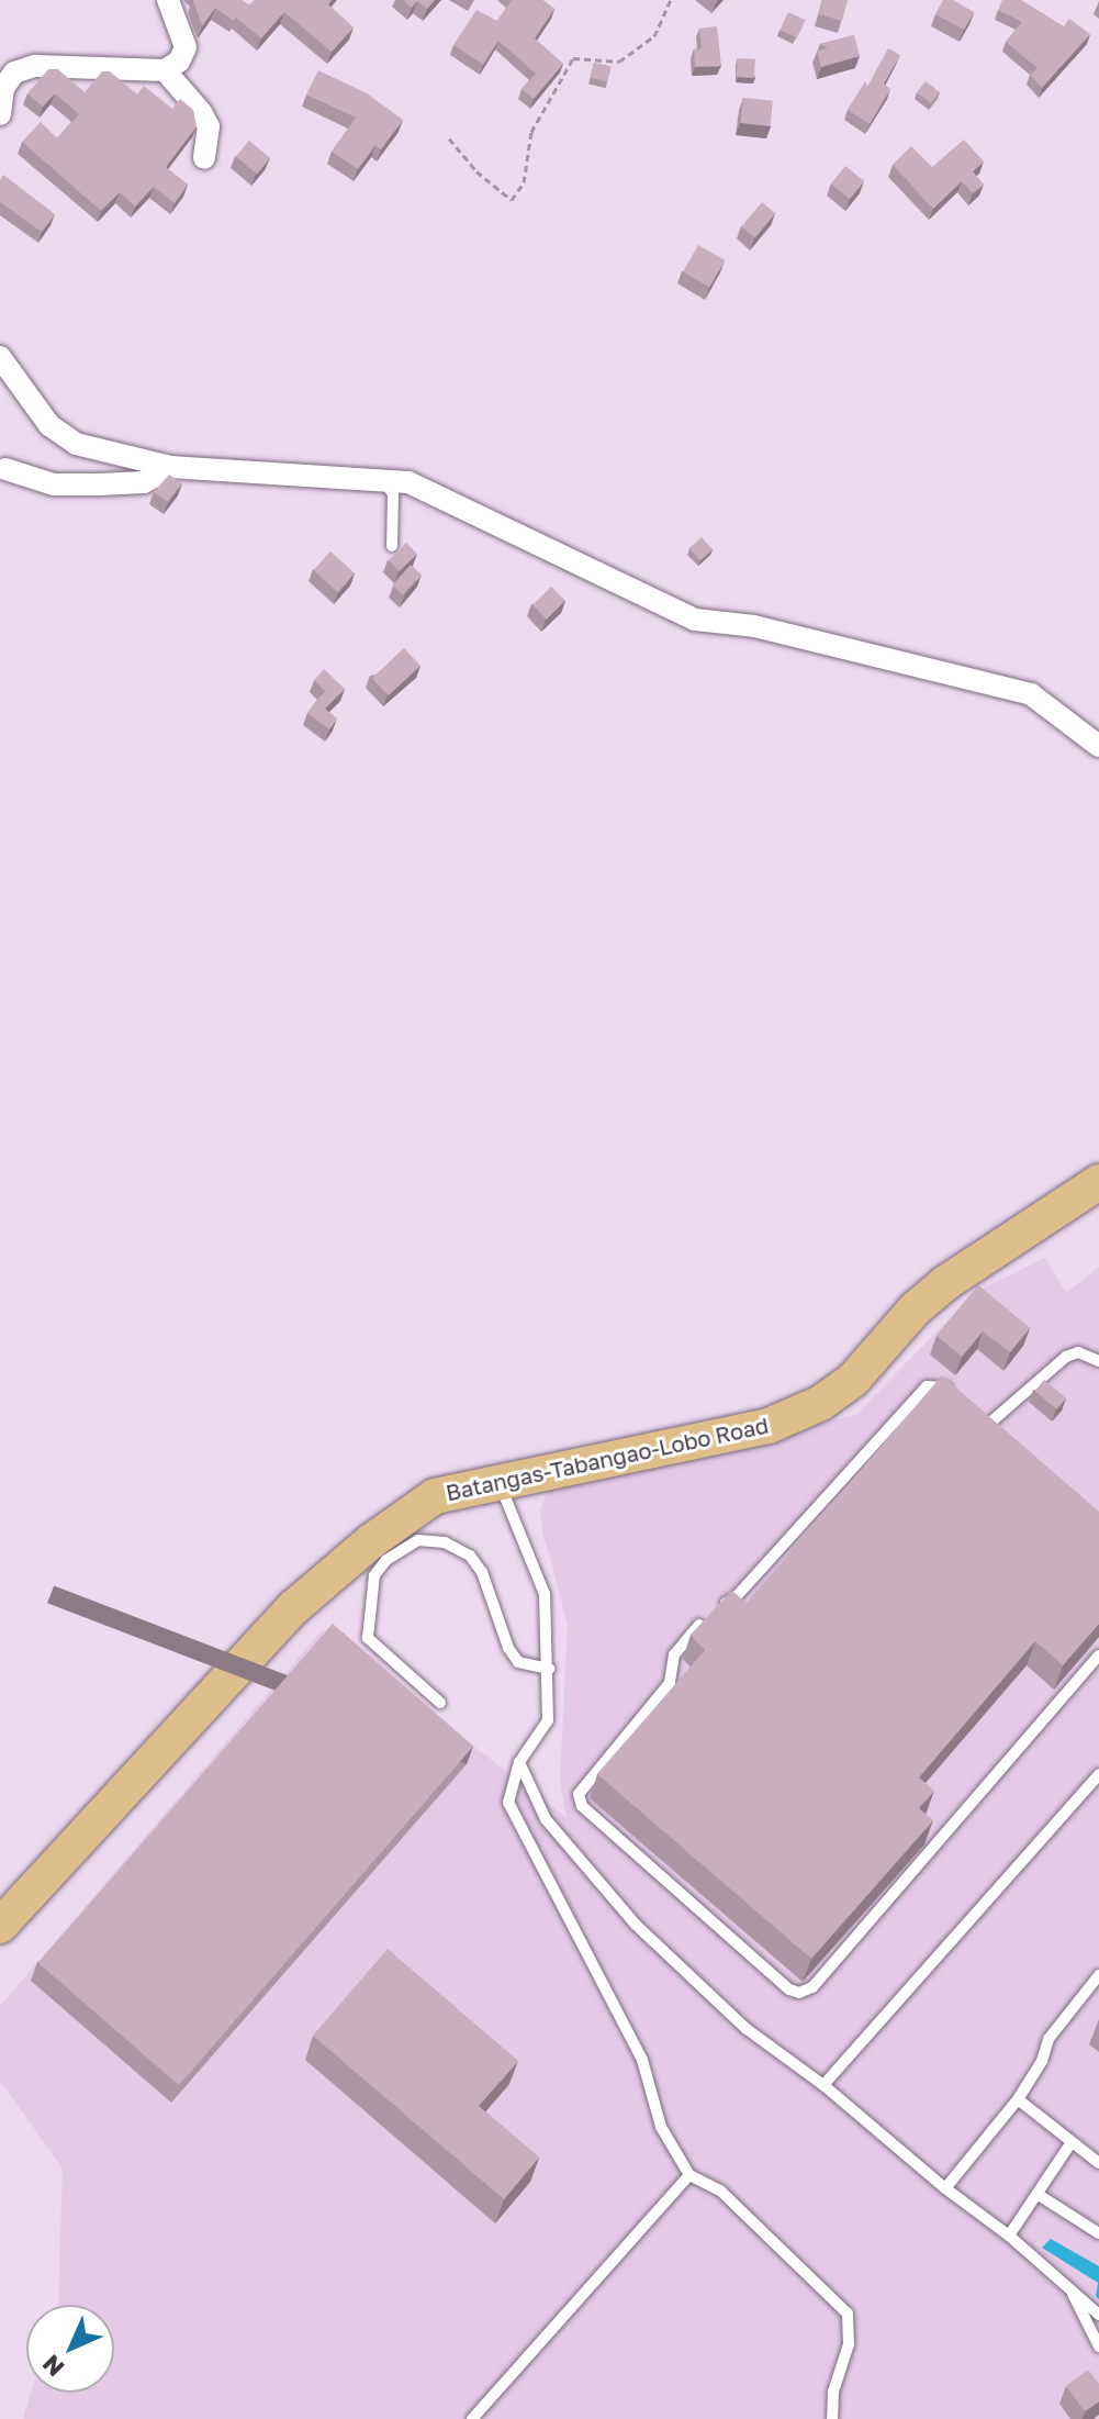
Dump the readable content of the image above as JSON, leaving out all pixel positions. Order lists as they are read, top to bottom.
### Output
{
  "streets": {
    "main road": ["Batangas-Tabangao-Lobo Road"]
  },
  "north": "bottom left"
}
